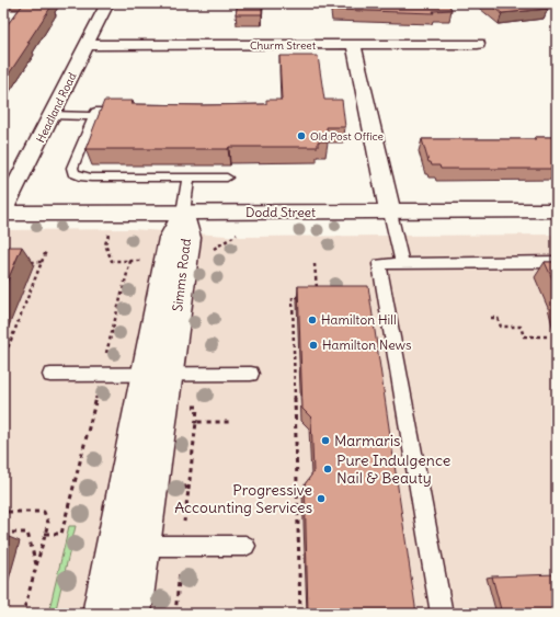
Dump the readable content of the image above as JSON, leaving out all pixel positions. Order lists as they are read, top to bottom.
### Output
{
  "streets": {
    "street": [
      "Churm Street",
      "Headland Road",
      "Dodd Street",
      "Simms Road"
    ]
  },
  "crossings": [
    ["Churm Street", "Headland Road"],
    ["Headland Road", "Dodd Street"],
    ["Dodd Street", "Simms Road"]
  ],
  "places": [
    "Old Post Office",
    "Hamilton Hill",
    "Hamilton News",
    "Marmaris",
    "Pure Indulgence Nail & Beauty",
    "Progressive Accounting Services"
  ]
}
